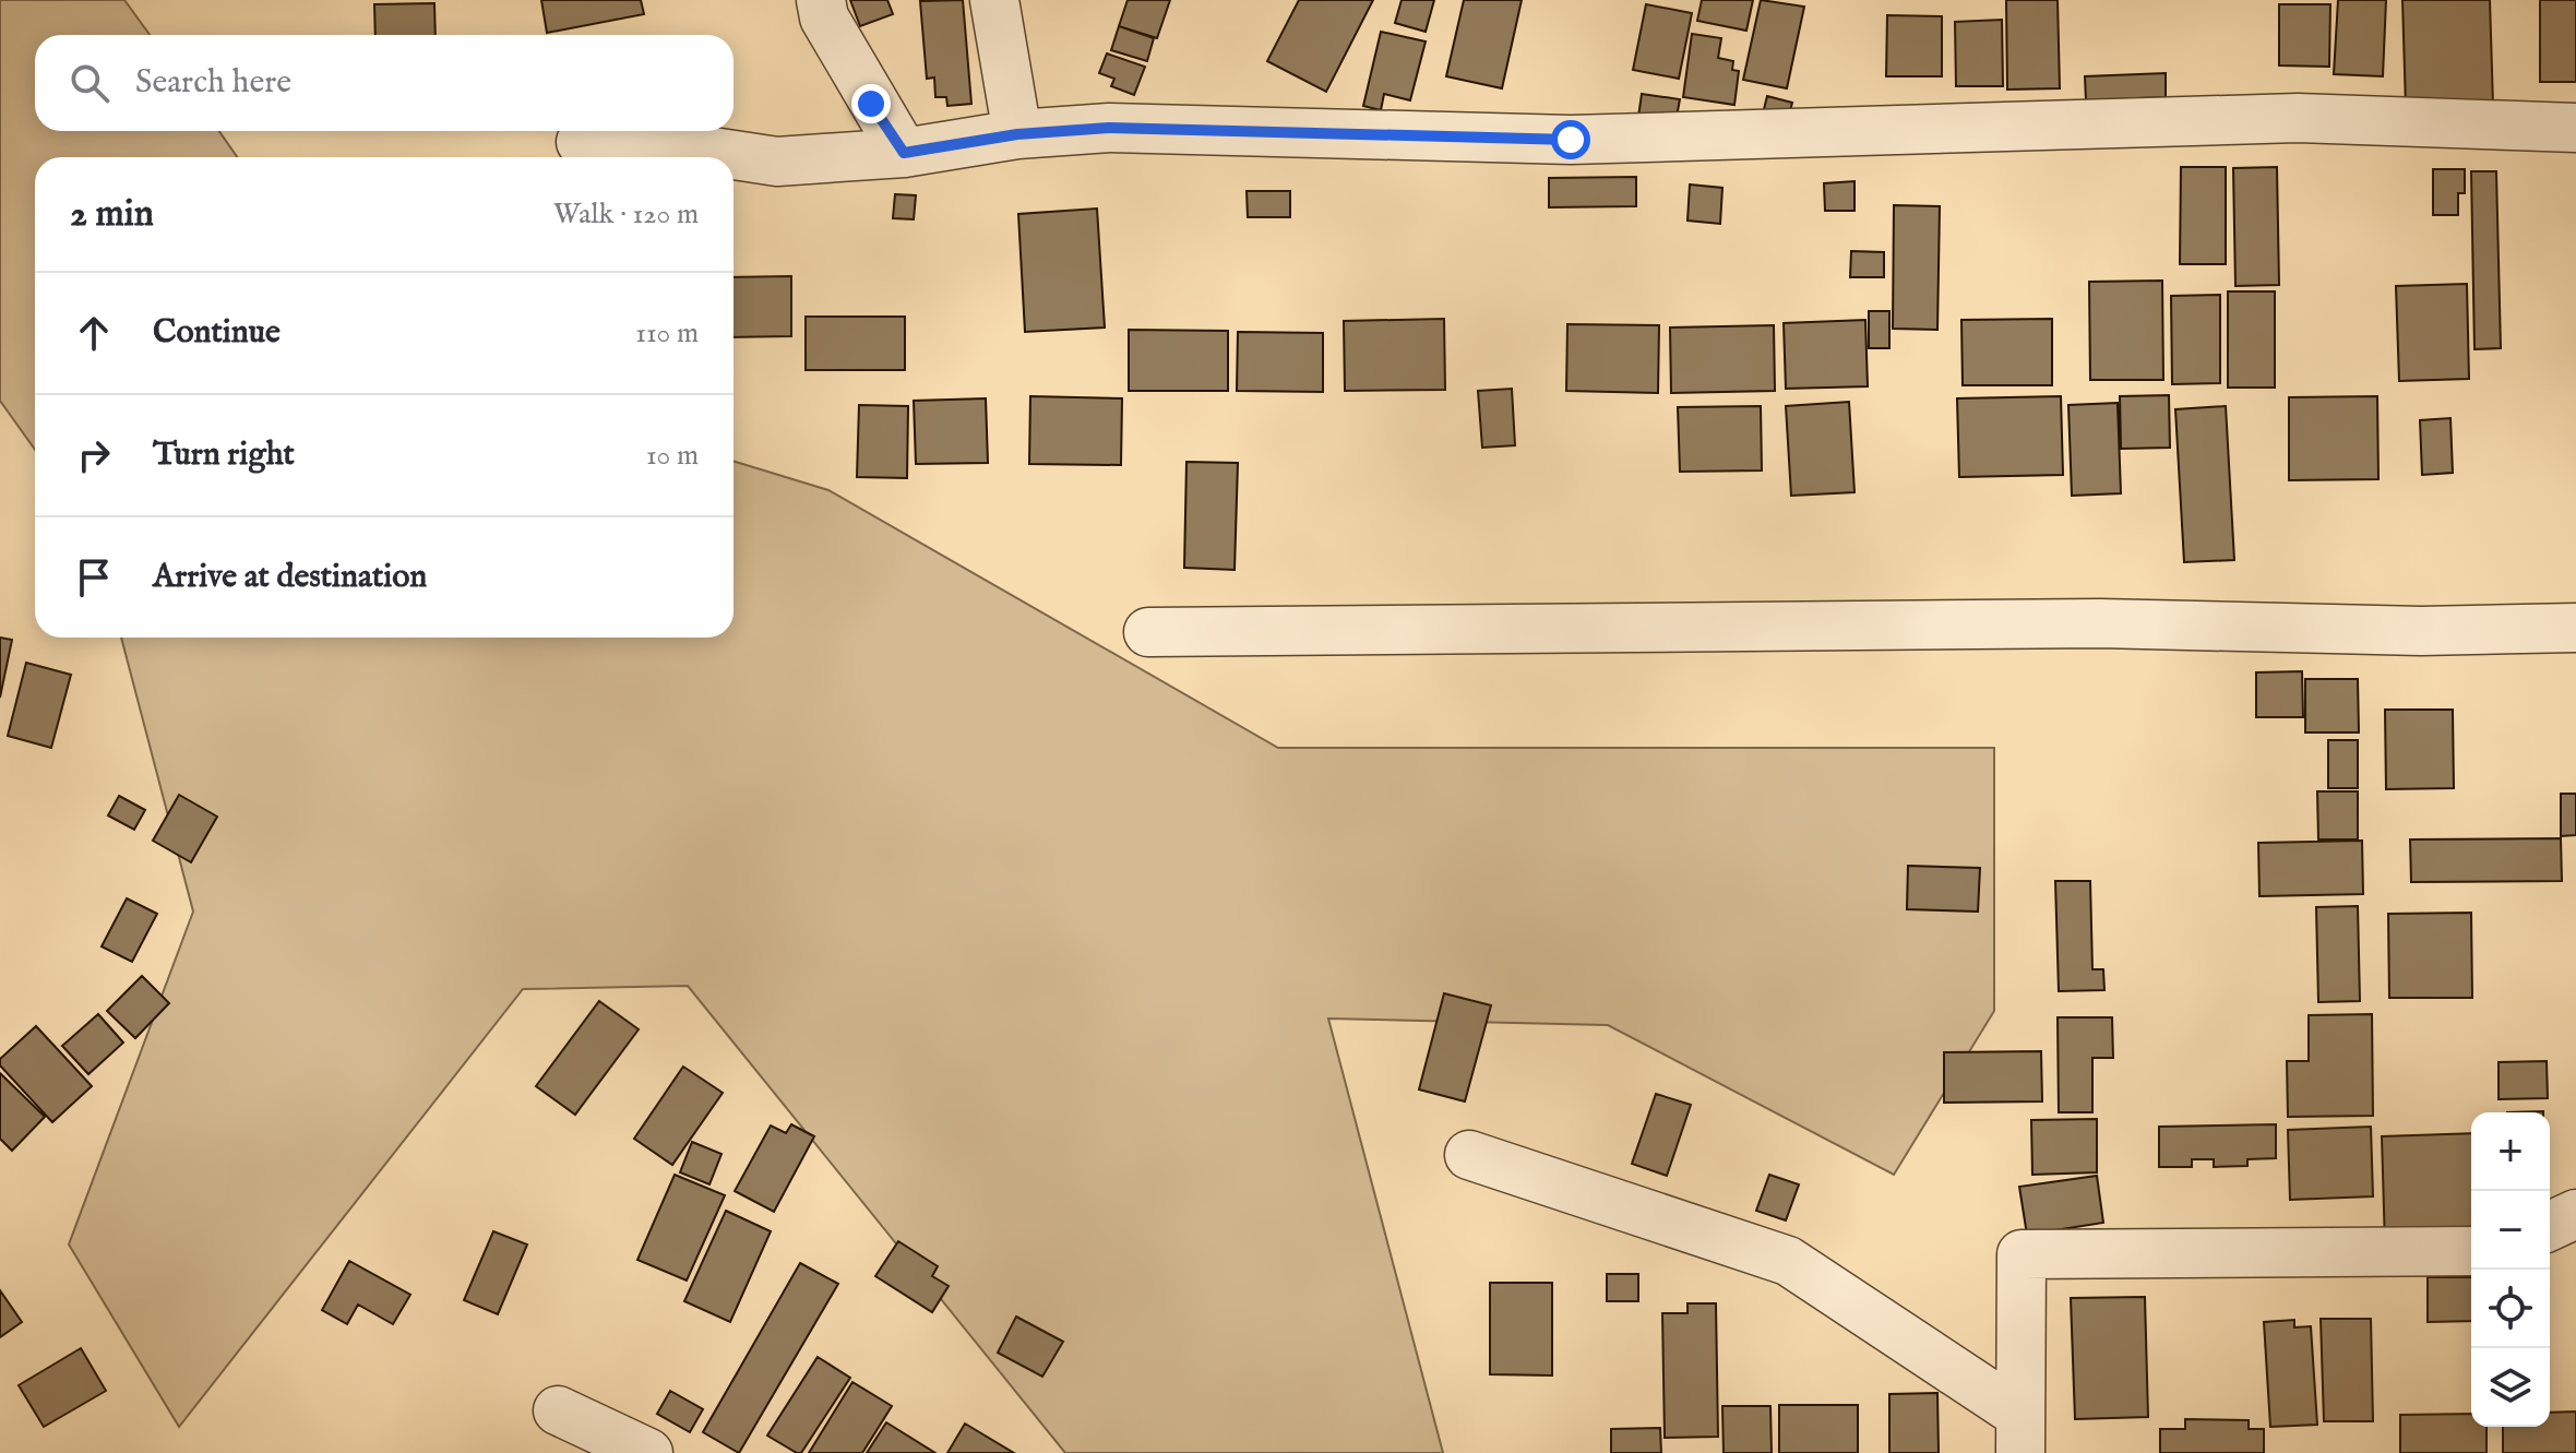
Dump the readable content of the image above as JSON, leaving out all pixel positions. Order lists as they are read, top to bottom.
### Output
{
  "page": {
    "search": "Search here",
    "heading": ["2 min", "Walk · 120 m"],
    "list": [
      ["Continue", "110 m"],
      ["Turn right", "10 m"],
      "Arrive at destination"
    ],
    "map_buttons": ["+", "−"]
  }
}
